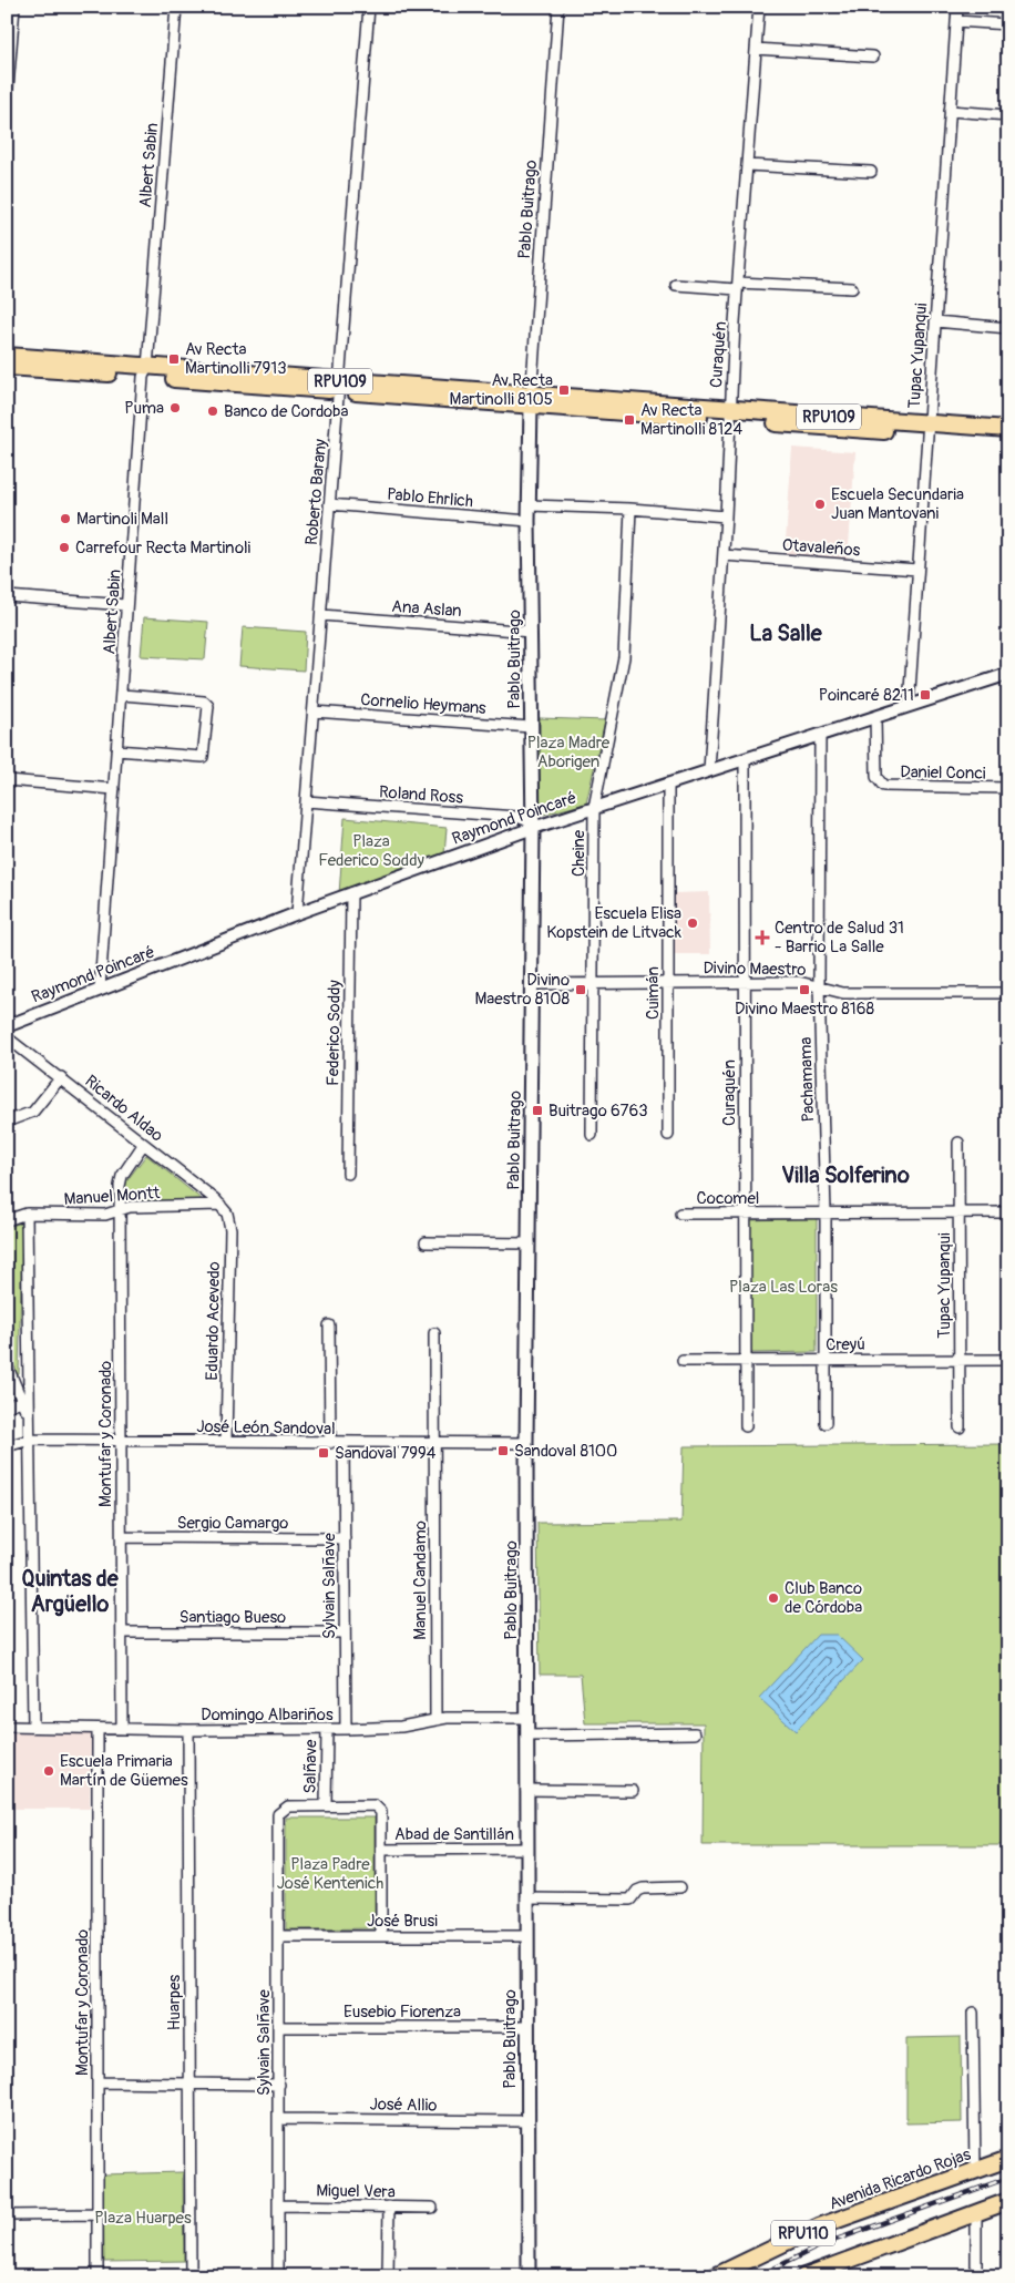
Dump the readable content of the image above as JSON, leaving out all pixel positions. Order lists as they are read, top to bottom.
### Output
{
  "streets": {
    "main road": [
      "Pablo Buitrago",
      "RPU109",
      "Avenida Ricardo Rojas",
      "RPU110"
    ],
    "street": [
      "Albert Sabin",
      "Curaquén",
      "Tupac Yupanqui",
      "Roberto Barany",
      "Pablo Ehrlich",
      "Otavaleños",
      "Ana Aslan",
      "Cornelio Heymans",
      "Daniel Conci",
      "Roland Ross",
      "Raymond Poincaré",
      "Cheine",
      "Divino Maestro",
      "Cuimán",
      "Federico Soddy",
      "Pachamama",
      "Ricardo Aldao",
      "Manuel Montt",
      "Cocomel",
      "Eduardo Acevedo",
      "Creyú",
      "José León Sandoval",
      "Montufar y Coronado",
      "Sergio Camargo",
      "Manuel Candamo",
      "Sylvain Salñave",
      "Santiago Bueso",
      "Domingo Albariños",
      "Salñave",
      "Abad de Santillán",
      "José Brusi",
      "Huarpes",
      "Eusebio Fiorenza",
      "José Allio",
      "Miguel Vera"
    ]
  },
  "crossings": [
    ["Albert Sabin", "RPU109"],
    ["Albert Sabin", "Raymond Poincaré"],
    ["Pablo Buitrago", "RPU109"],
    ["Pablo Buitrago", "Pablo Ehrlich"],
    ["Pablo Buitrago", "Ana Aslan"],
    ["Pablo Buitrago", "Cornelio Heymans"],
    ["Pablo Buitrago", "Roland Ross"],
    ["Pablo Buitrago", "Raymond Poincaré"],
    ["Pablo Buitrago", "Divino Maestro"],
    ["Pablo Buitrago", "José León Sandoval"],
    ["Pablo Buitrago", "Domingo Albariños"],
    ["Pablo Buitrago", "Abad de Santillán"],
    ["Pablo Buitrago", "José Brusi"],
    ["Pablo Buitrago", "Eusebio Fiorenza"],
    ["Pablo Buitrago", "José Allio"],
    ["Curaquén", "RPU109"],
    ["Curaquén", "Otavaleños"],
    ["Curaquén", "Raymond Poincaré"],
    ["Curaquén", "Divino Maestro"],
    ["Curaquén", "Cocomel"],
    ["Curaquén", "Creyú"],
    ["Tupac Yupanqui", "RPU109"],
    ["Tupac Yupanqui", "Otavaleños"],
    ["Tupac Yupanqui", "Raymond Poincaré"],
    ["Tupac Yupanqui", "Cocomel"],
    ["Tupac Yupanqui", "Creyú"],
    ["RPU109", "Roberto Barany"],
    ["Roberto Barany", "Pablo Ehrlich"],
    ["Roberto Barany", "Ana Aslan"],
    ["Roberto Barany", "Cornelio Heymans"],
    ["Roberto Barany", "Roland Ross"],
    ["Roberto Barany", "Raymond Poincaré"],
    ["Daniel Conci", "Raymond Poincaré"],
    ["Roland Ross", "Raymond Poincaré"],
    ["Raymond Poincaré", "Cheine"],
    ["Raymond Poincaré", "Cuimán"],
    ["Raymond Poincaré", "Federico Soddy"],
    ["Raymond Poincaré", "Pachamama"],
    ["Cheine", "Divino Maestro"],
    ["Divino Maestro", "Cuimán"],
    ["Divino Maestro", "Pachamama"],
    ["Pachamama", "Cocomel"],
    ["Pachamama", "Creyú"],
    ["Ricardo Aldao", "Manuel Montt"],
    ["Ricardo Aldao", "Eduardo Acevedo"],
    ["Ricardo Aldao", "Montufar y Coronado"],
    ["Manuel Montt", "Eduardo Acevedo"],
    ["Manuel Montt", "Montufar y Coronado"],
    ["Eduardo Acevedo", "José León Sandoval"],
    ["José León Sandoval", "Montufar y Coronado"],
    ["José León Sandoval", "Manuel Candamo"],
    ["José León Sandoval", "Sylvain Salñave"],
    ["Montufar y Coronado", "Sergio Camargo"],
    ["Montufar y Coronado", "Santiago Bueso"],
    ["Montufar y Coronado", "Domingo Albariños"],
    ["Sergio Camargo", "Sylvain Salñave"],
    ["Manuel Candamo", "Domingo Albariños"],
    ["Sylvain Salñave", "Santiago Bueso"],
    ["Sylvain Salñave", "Domingo Albariños"],
    ["Sylvain Salñave", "Abad de Santillán"],
    ["Sylvain Salñave", "José Brusi"],
    ["Sylvain Salñave", "Eusebio Fiorenza"],
    ["Sylvain Salñave", "José Allio"],
    ["Sylvain Salñave", "Miguel Vera"],
    ["Domingo Albariños", "Salñave"],
    ["Domingo Albariños", "Huarpes"],
    ["Salñave", "Abad de Santillán"]
  ],
  "districts": ["La Salle", "Villa Solferino", "Quintas de Argüello"],
  "parks": [
    "Plaza Madre Aborigen",
    "Plaza Federico Soddy",
    "Plaza Las Loras",
    "Plaza Padre José Kentenich",
    "Plaza Huarpes"
  ],
  "places": {
    "transit": [
      "Av Recta Martinolli 7913",
      "Av Recta Martinolli 8105",
      "Av Recta Martinolli 8124",
      "Poincaré 8211",
      "Divino Maestro 8108",
      "Divino Maestro 8168",
      "Buitrago 6763",
      "Sandoval 8100",
      "Sandoval 7994"
    ],
    "other": [
      "Puma",
      "Banco de Cordoba",
      "Escuela Secundaria Juan Mantovani",
      "Martinoli Mall",
      "Carrefour Recta Martinoli",
      "Escuela Elisa Kopstein de Litvack",
      "Club Banco de Córdoba",
      "Escuela Primaria Martín de Güemes"
    ],
    "health": ["Centro de Salud 31 - Barrio La Salle"]
  }
}
